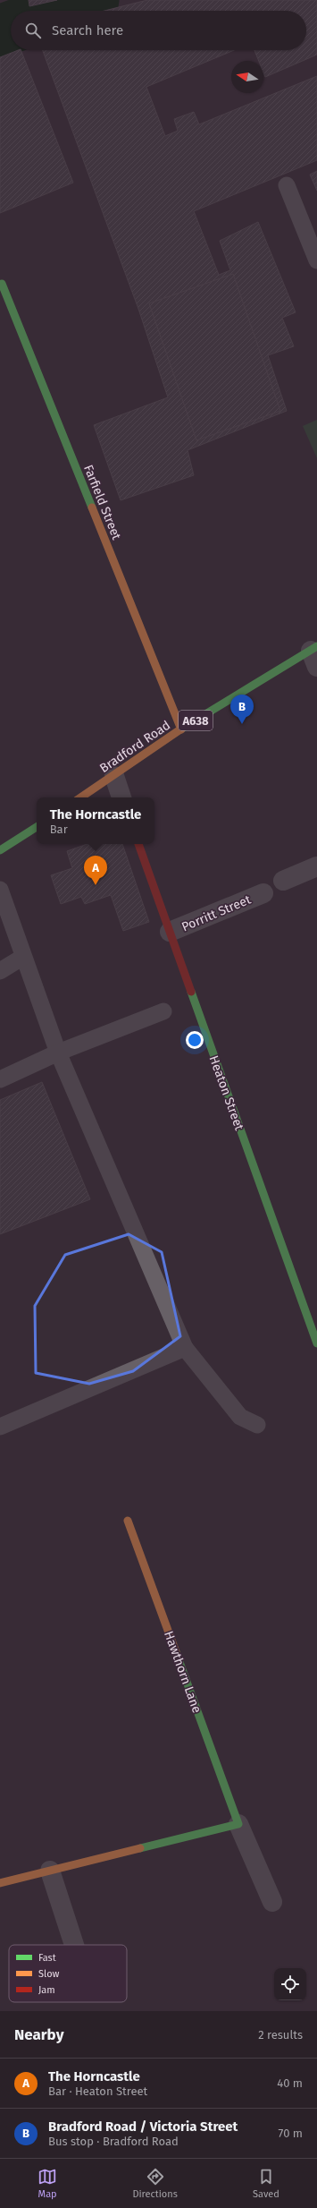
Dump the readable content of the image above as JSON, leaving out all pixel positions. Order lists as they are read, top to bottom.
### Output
{
  "streets": {
    "street": [
      "Farfield Street",
      "A638",
      "Bradford Road",
      "Porritt Street",
      "Heaton Street",
      "Hawthorn Lane"
    ]
  },
  "crossings": [
    ["Farfield Street", "Bradford Road"],
    ["Porritt Street", "Heaton Street"]
  ],
  "legend": ["Fast", "Slow", "Jam"],
  "north": "left",
  "page": {
    "search": "Search here",
    "pins": ["B", "A"],
    "popup": ["The Horncastle", "Bar"],
    "heading": ["Nearby", "2 results"],
    "list": [
      {
        "mark": "A",
        "name": "The Horncastle",
        "note": "Bar · Heaton Street",
        "value": "40 m"
      },
      {
        "mark": "B",
        "name": "Bradford Road / Victoria Street",
        "note": "Bus stop · Bradford Road",
        "value": "70 m"
      }
    ],
    "nav": ["Map", "Directions", "Saved"]
  }
}
